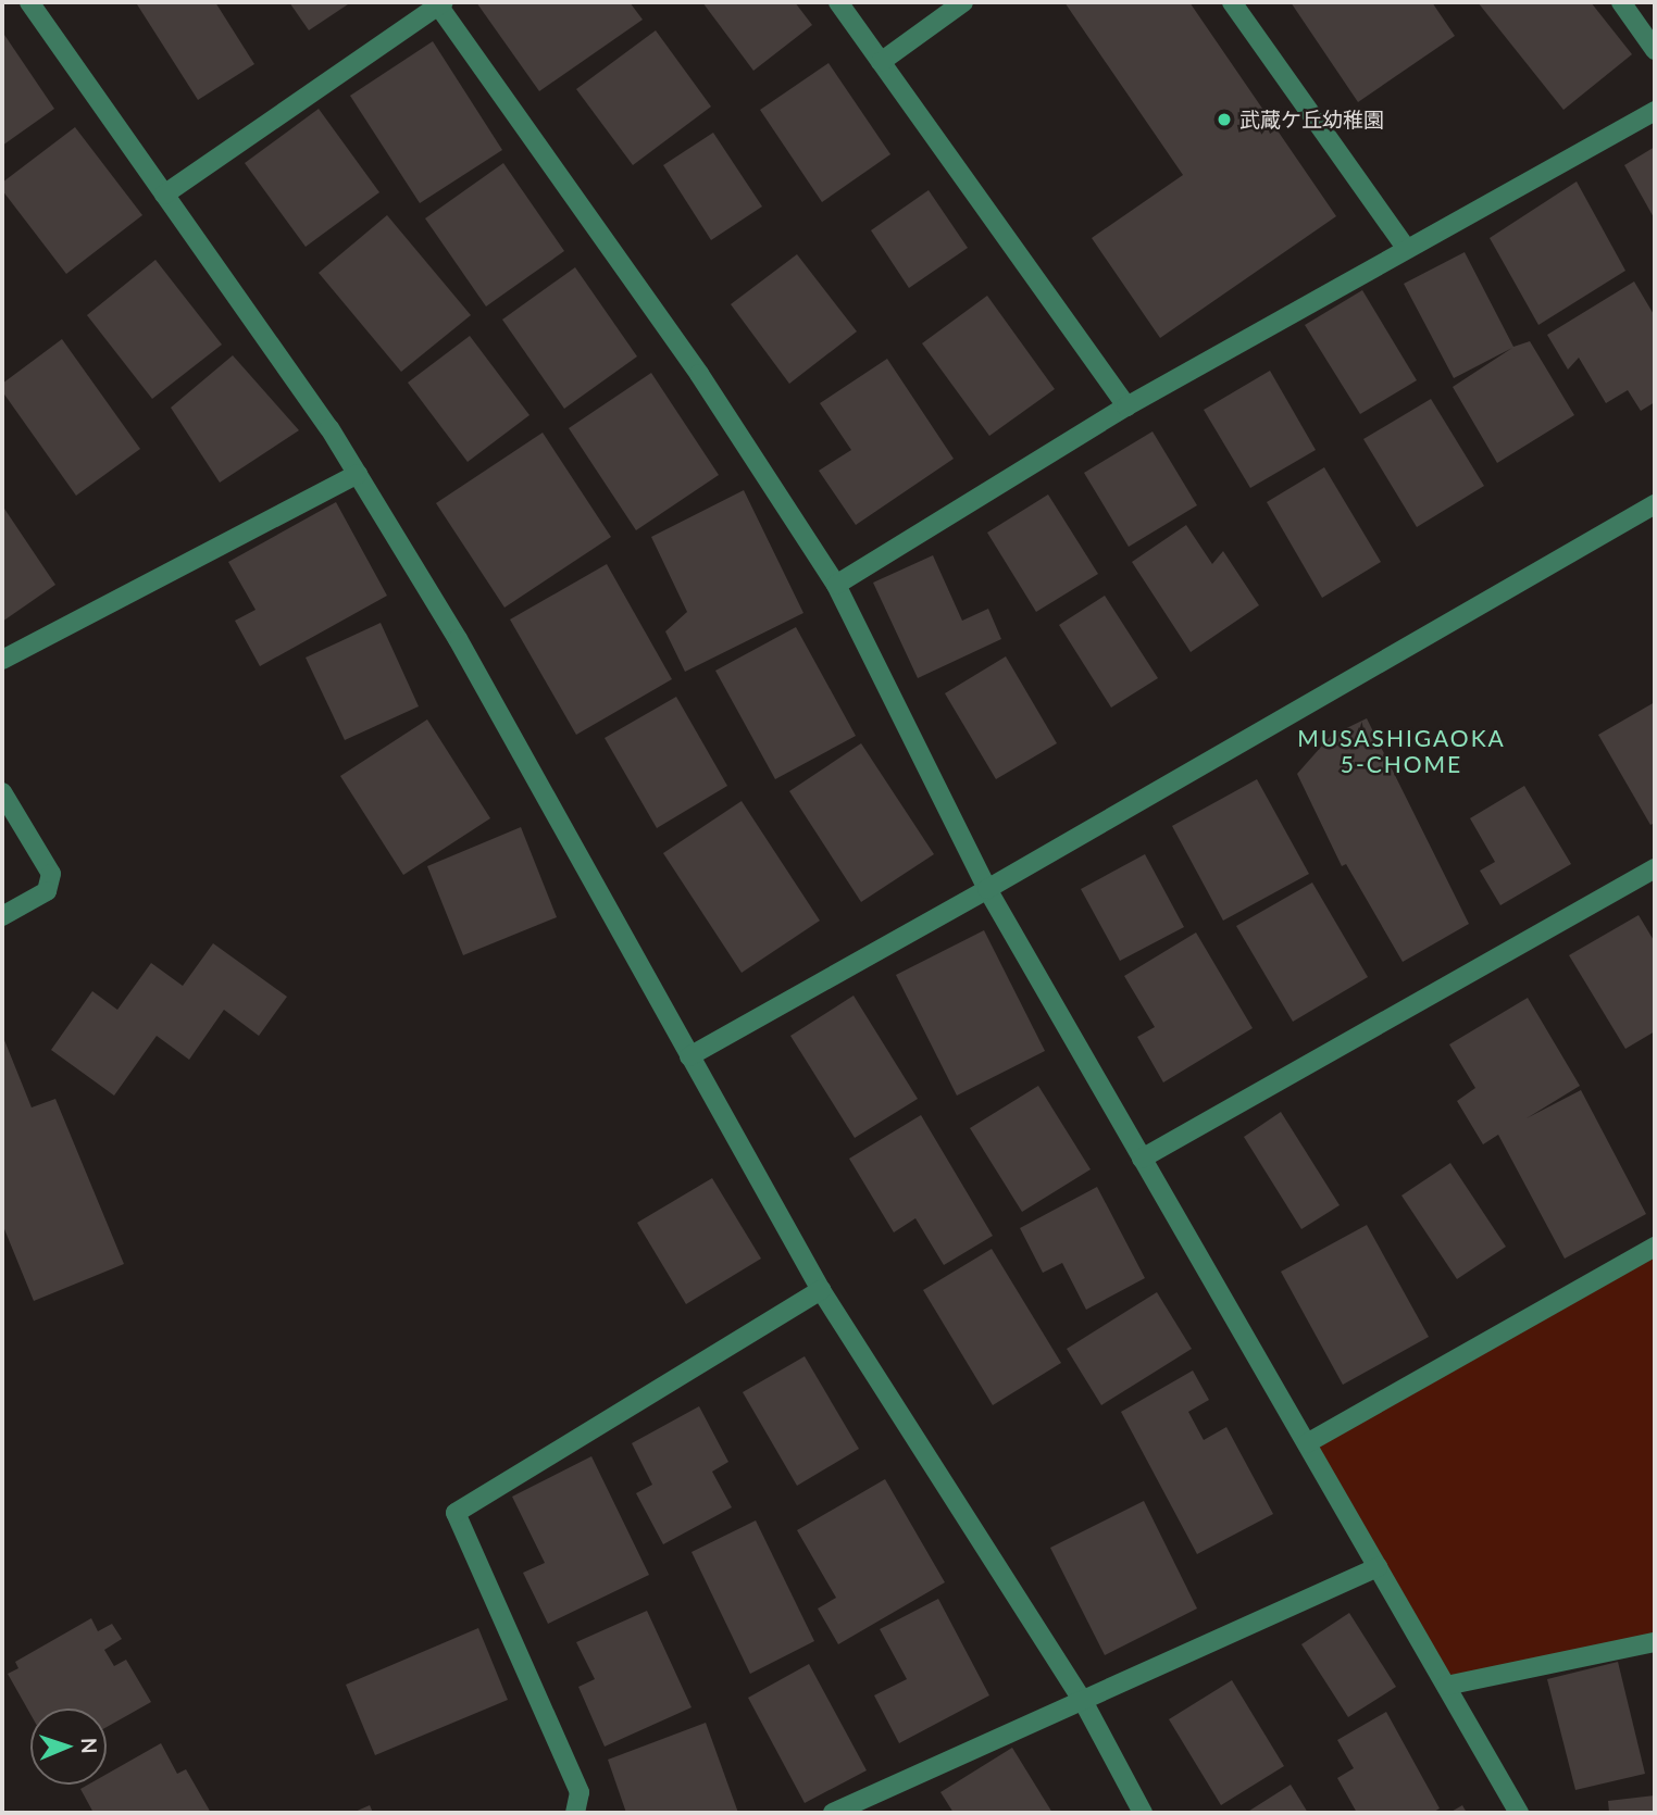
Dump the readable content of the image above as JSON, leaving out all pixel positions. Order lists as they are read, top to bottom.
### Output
{
  "districts": ["MUSASHIGAOKA 5-CHOME"],
  "places": ["武蔵ケ丘幼稚園"],
  "north": "right"
}
